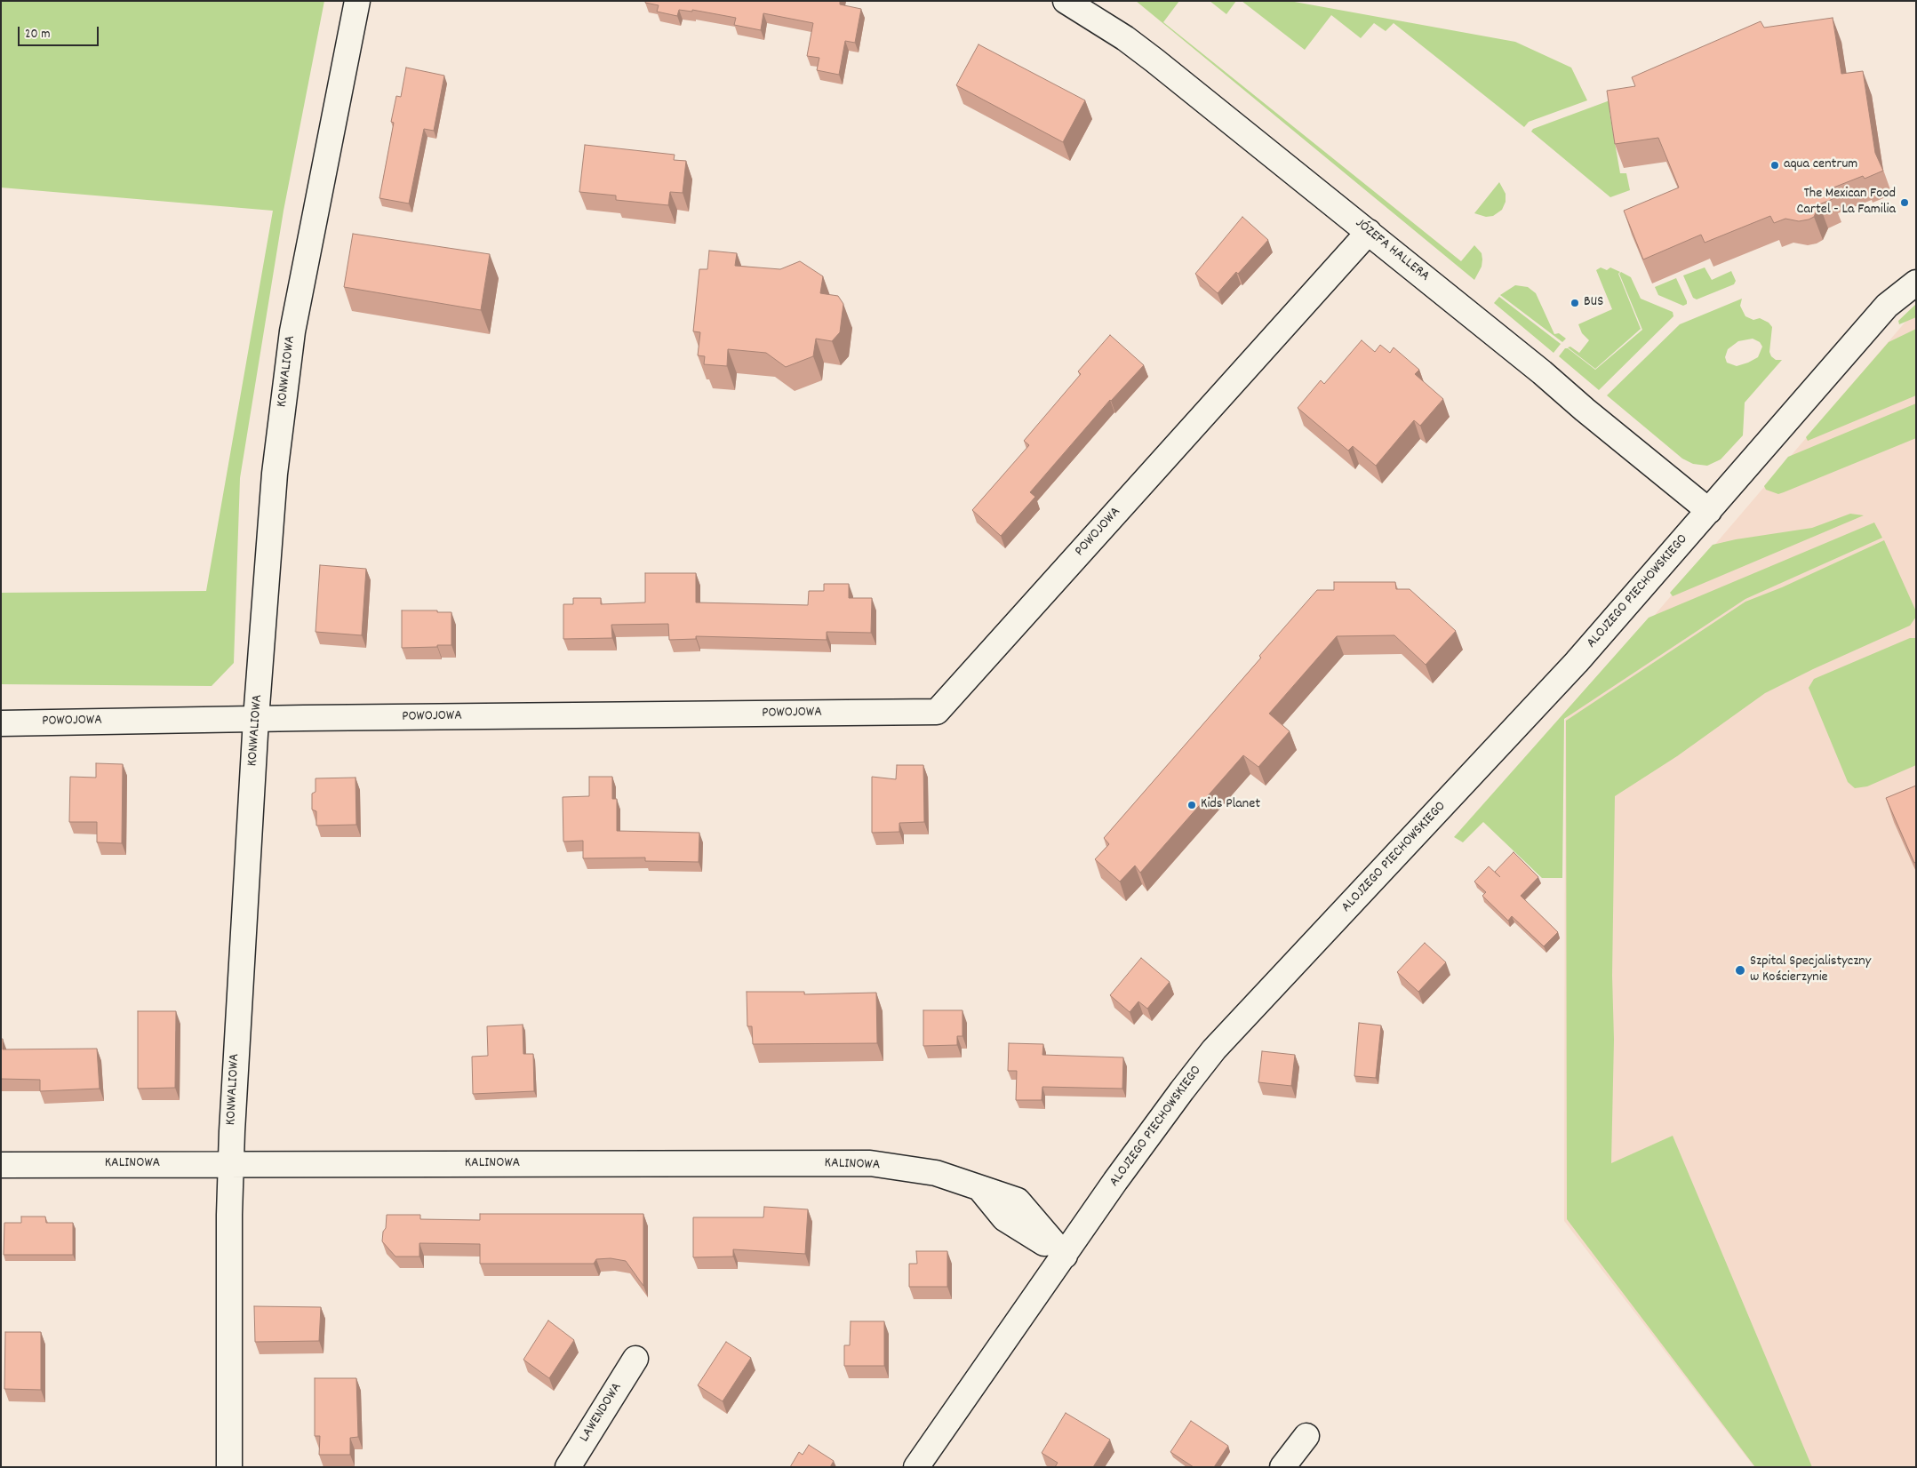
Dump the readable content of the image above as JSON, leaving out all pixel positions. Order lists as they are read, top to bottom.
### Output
{
  "streets": {
    "street": [
      "JÓZEFA HALLERA",
      "KONWALIOWA",
      "POWOJOWA",
      "ALOJZEGO PIECHOWSKIEGO",
      "KALINOWA",
      "LAWENDOWA"
    ]
  },
  "crossings": [
    ["JÓZEFA HALLERA", "POWOJOWA"],
    ["JÓZEFA HALLERA", "ALOJZEGO PIECHOWSKIEGO"],
    ["KONWALIOWA", "POWOJOWA"],
    ["KONWALIOWA", "KALINOWA"],
    ["ALOJZEGO PIECHOWSKIEGO", "KALINOWA"]
  ],
  "places": [
    "aqua centrum",
    "The Mexican Food Cartel - La Familia",
    "BUS",
    "Kids Planet",
    "Szpital Specjalistyczny w Kościerzynie"
  ],
  "scale_bar": "20 m"
}
